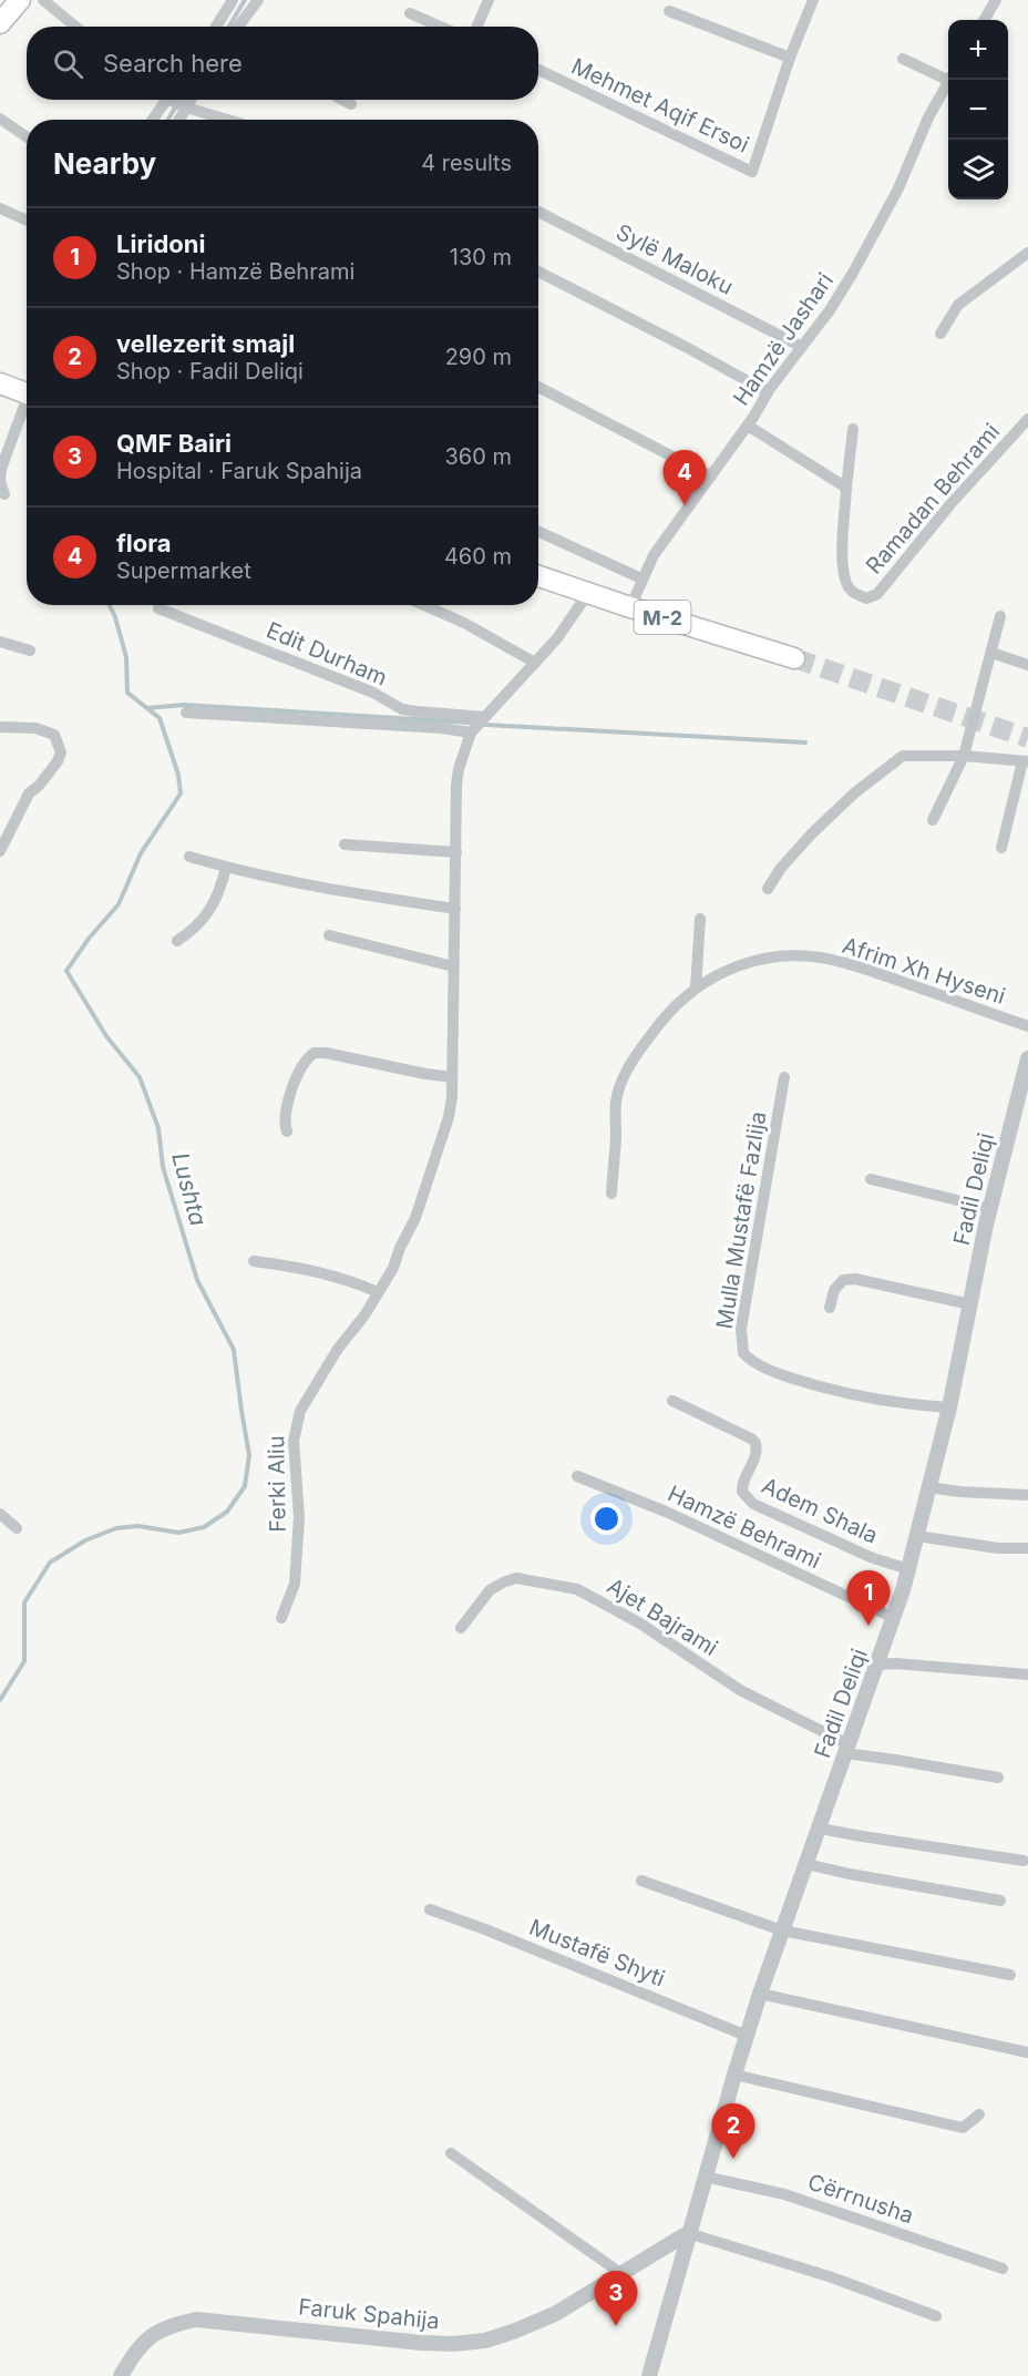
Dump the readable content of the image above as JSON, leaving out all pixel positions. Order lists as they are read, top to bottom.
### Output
{
  "streets": {
    "main road": ["M-2"],
    "street": [
      "Mehmet Aqif Ersoi",
      "Sylë Maloku",
      "Hamzë Jashari",
      "Ramadan Behrami",
      "Edit Durham",
      "Afrim Xh Hyseni",
      "Fadil Deliqi",
      "Mulla Mustafë Fazlija",
      "Ferki Aliu",
      "Adem Shala",
      "Hamzë Behrami",
      "Ajet Bajrami",
      "Mustafë Shyti",
      "Cërrnusha",
      "Faruk Spahija"
    ]
  },
  "crossings": [
    ["Sylë Maloku", "Hamzë Jashari"],
    ["Hamzë Jashari", "M-2"],
    ["M-2", "Ferki Aliu"],
    ["Edit Durham", "Ferki Aliu"],
    ["Fadil Deliqi", "Mulla Mustafë Fazlija"],
    ["Fadil Deliqi", "Adem Shala"],
    ["Fadil Deliqi", "Hamzë Behrami"],
    ["Fadil Deliqi", "Ajet Bajrami"],
    ["Fadil Deliqi", "Mustafë Shyti"],
    ["Fadil Deliqi", "Cërrnusha"],
    ["Fadil Deliqi", "Faruk Spahija"]
  ],
  "water": ["Lushta"],
  "page": {
    "map_buttons": ["+", "−"],
    "search": "Search here",
    "heading": ["Nearby", "4 results"],
    "list": [
      {
        "mark": "1",
        "name": "Liridoni",
        "note": "Shop · Hamzë Behrami",
        "value": "130 m"
      },
      {
        "mark": "2",
        "name": "vellezerit smajl",
        "note": "Shop · Fadil Deliqi",
        "value": "290 m"
      },
      {
        "mark": "3",
        "name": "QMF Bairi",
        "note": "Hospital · Faruk Spahija",
        "value": "360 m"
      },
      {
        "mark": "4",
        "name": "flora",
        "note": "Supermarket",
        "value": "460 m"
      }
    ],
    "pins": [
      "4",
      "1",
      "2",
      "3"
    ]
  }
}
